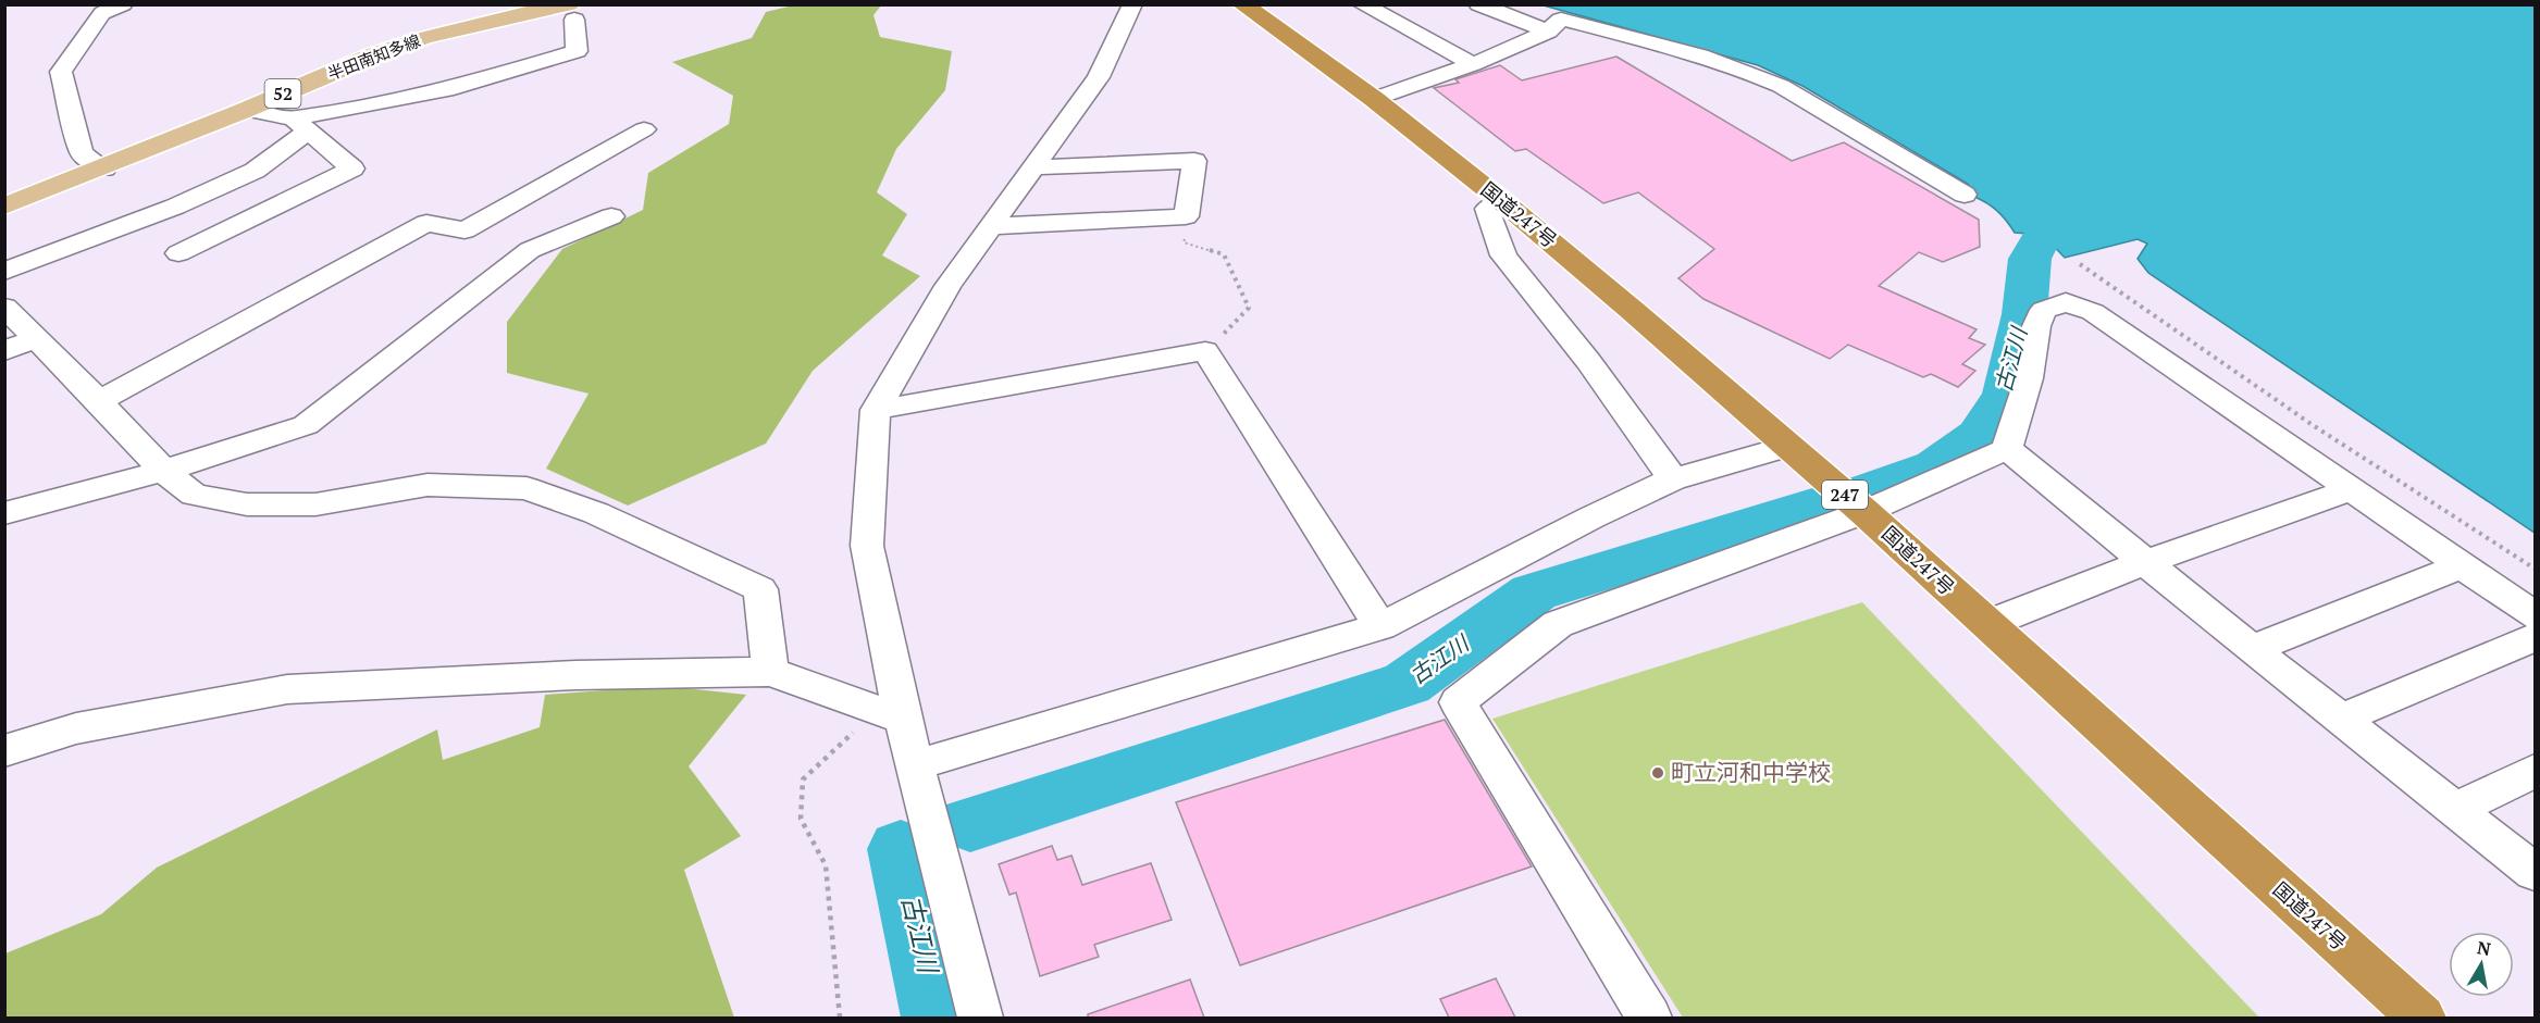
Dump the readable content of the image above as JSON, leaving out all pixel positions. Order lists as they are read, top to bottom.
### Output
{
  "streets": {
    "highway": ["国道247号", "247"],
    "main road": ["半田南知多線", "52"]
  },
  "water": ["古江川"],
  "places": ["町立河和中学校"],
  "north": "top"
}
